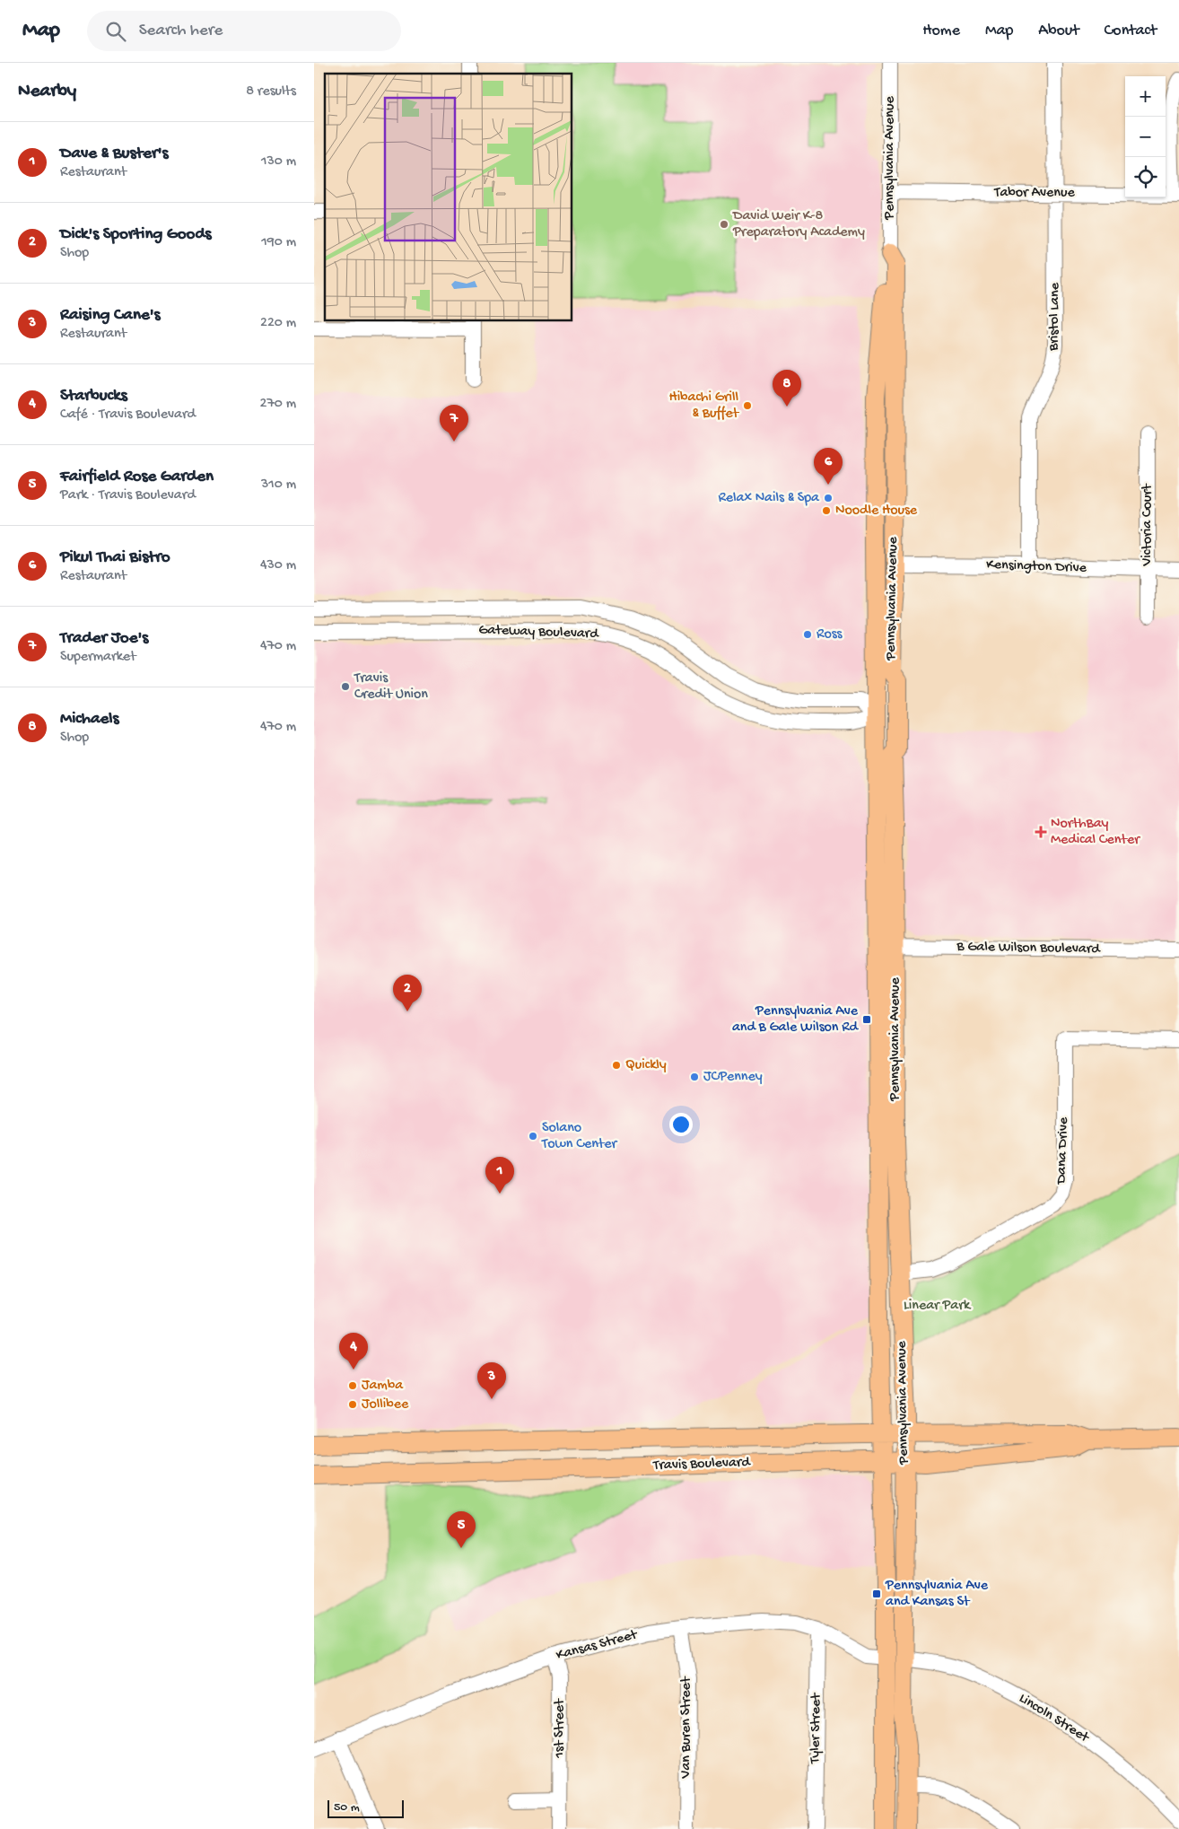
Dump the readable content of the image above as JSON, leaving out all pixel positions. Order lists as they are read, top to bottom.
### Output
{
  "streets": {
    "main road": ["Pennsylvania Avenue", "Travis Boulevard"],
    "street": [
      "Tabor Avenue",
      "Bristol Lane",
      "Victoria Court",
      "Kensington Drive",
      "Gateway Boulevard",
      "B Gale Wilson Boulevard",
      "Dana Drive",
      "Kansas Street",
      "Lincoln Street",
      "Van Buren Street",
      "1st Street",
      "Tyler Street"
    ]
  },
  "crossings": [
    ["Pennsylvania Avenue", "Tabor Avenue"],
    ["Pennsylvania Avenue", "Kensington Drive"],
    ["Pennsylvania Avenue", "Gateway Boulevard"],
    ["Pennsylvania Avenue", "B Gale Wilson Boulevard"],
    ["Pennsylvania Avenue", "Dana Drive"],
    ["Pennsylvania Avenue", "Travis Boulevard"],
    ["Pennsylvania Avenue", "Kansas Street"],
    ["Pennsylvania Avenue", "Lincoln Street"],
    ["Tabor Avenue", "Bristol Lane"],
    ["Bristol Lane", "Kensington Drive"],
    ["Victoria Court", "Kensington Drive"],
    ["Kansas Street", "Van Buren Street"],
    ["Kansas Street", "1st Street"],
    ["Kansas Street", "Tyler Street"]
  ],
  "parks": ["Linear Park"],
  "places": {
    "other": [
      "David Weir K-8 Preparatory Academy",
      "Hibachi Grill & Buffet",
      "Relax Nails & Spa",
      "Noodle House",
      "Ross",
      "Travis Credit Union",
      "Quickly",
      "JCPenney",
      "Solano Town Center",
      "Jamba",
      "Jollibee"
    ],
    "health": ["NorthBay Medical Center"],
    "transit": ["Pennsylvania Ave and B Gale Wilson Rd", "Pennsylvania Ave and Kansas St"]
  },
  "scale_bar": "50 m",
  "page": {
    "header": "Map",
    "search": "Search here",
    "nav": [
      "Home",
      "Map",
      "About",
      "Contact"
    ],
    "heading": ["Nearby", "8 results"],
    "map_buttons": ["+", "−"],
    "list": [
      {
        "mark": "1",
        "name": "Dave & Buster's",
        "note": "Restaurant",
        "value": "130 m"
      },
      {
        "mark": "2",
        "name": "Dick's Sporting Goods",
        "note": "Shop",
        "value": "190 m"
      },
      {
        "mark": "3",
        "name": "Raising Cane's",
        "note": "Restaurant",
        "value": "220 m"
      },
      {
        "mark": "4",
        "name": "Starbucks",
        "note": "Café · Travis Boulevard",
        "value": "270 m"
      },
      {
        "mark": "5",
        "name": "Fairfield Rose Garden",
        "note": "Park · Travis Boulevard",
        "value": "310 m"
      },
      {
        "mark": "6",
        "name": "Pikul Thai Bistro",
        "note": "Restaurant",
        "value": "430 m"
      },
      {
        "mark": "7",
        "name": "Trader Joe's",
        "note": "Supermarket",
        "value": "470 m"
      },
      {
        "mark": "8",
        "name": "Michaels",
        "note": "Shop",
        "value": "470 m"
      }
    ],
    "pins": [
      "8",
      "7",
      "6",
      "2",
      "1",
      "4",
      "3",
      "5"
    ],
    "scale": "50 m"
  }
}
